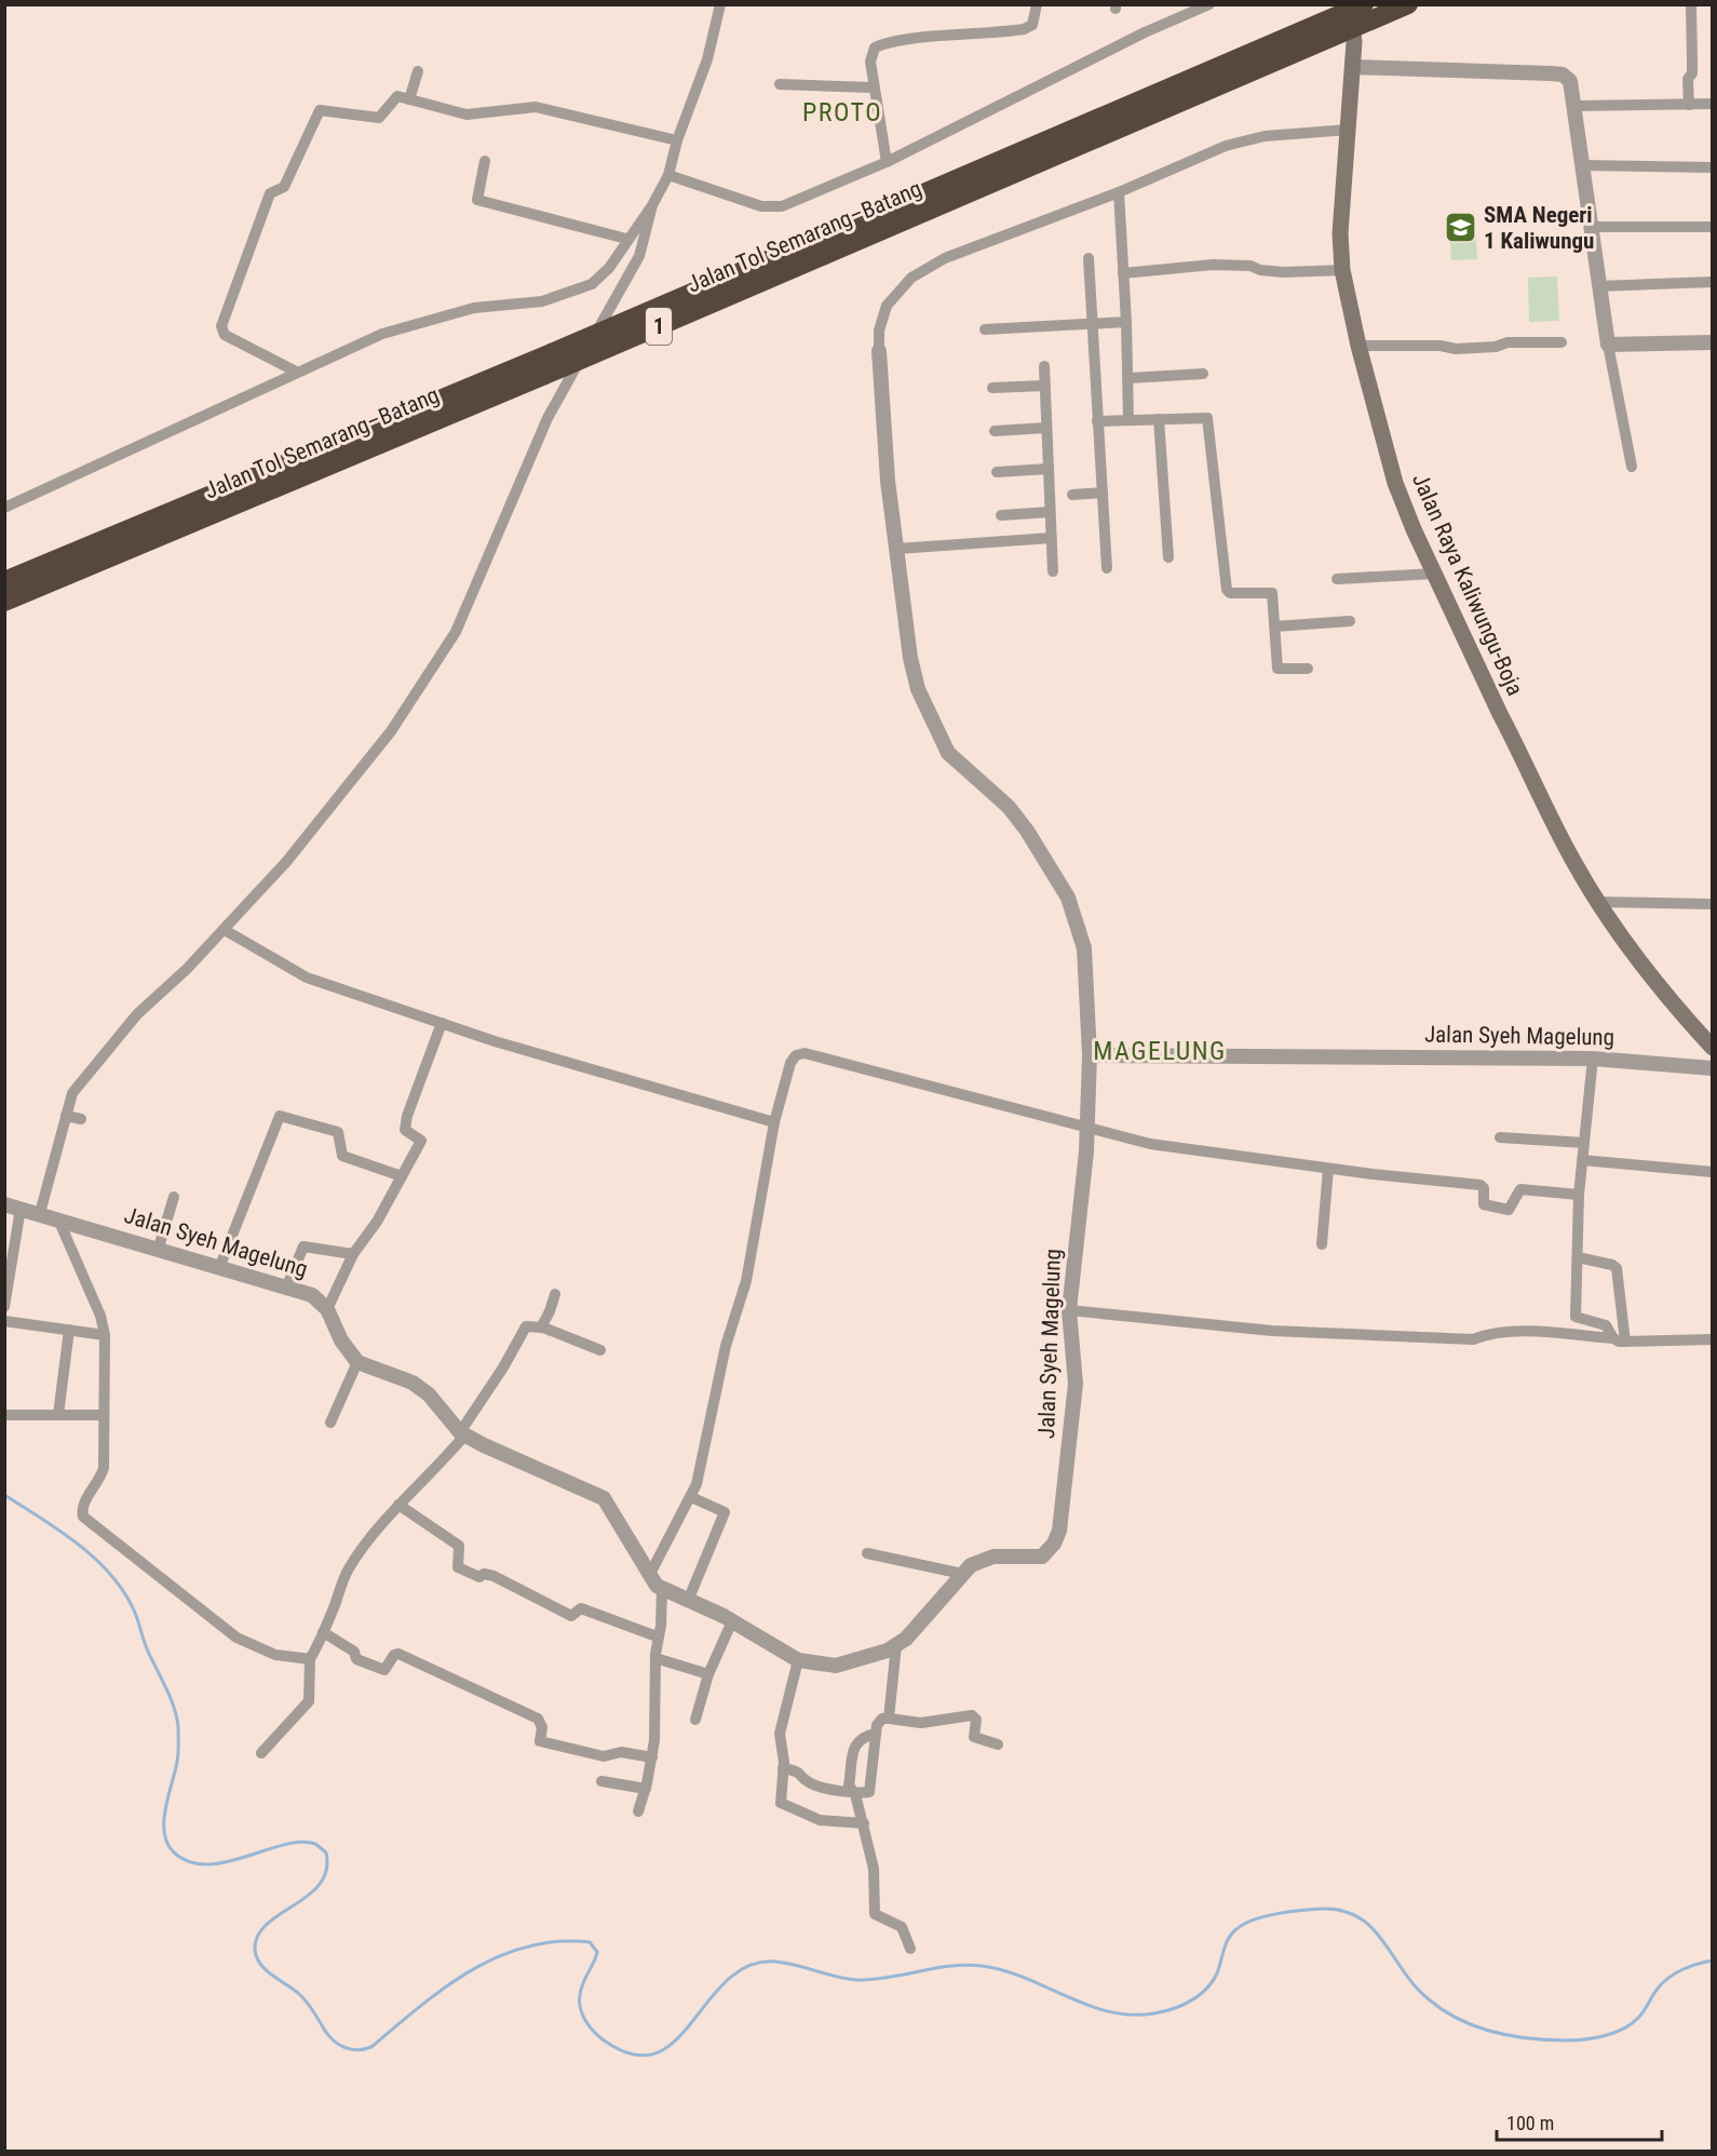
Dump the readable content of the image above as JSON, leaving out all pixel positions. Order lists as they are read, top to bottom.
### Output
{
  "streets": {
    "highway": ["Jalan Tol Semarang–Batang", "1"],
    "main road": ["Jalan Raya Kaliwungu-Boja"],
    "street": ["Jalan Syeh Magelung"]
  },
  "districts": ["PROTO", "MAGELUNG"],
  "places": {
    "school or university": ["SMA Negeri 1 Kaliwungu"]
  },
  "scale_bar": "100 m"
}
